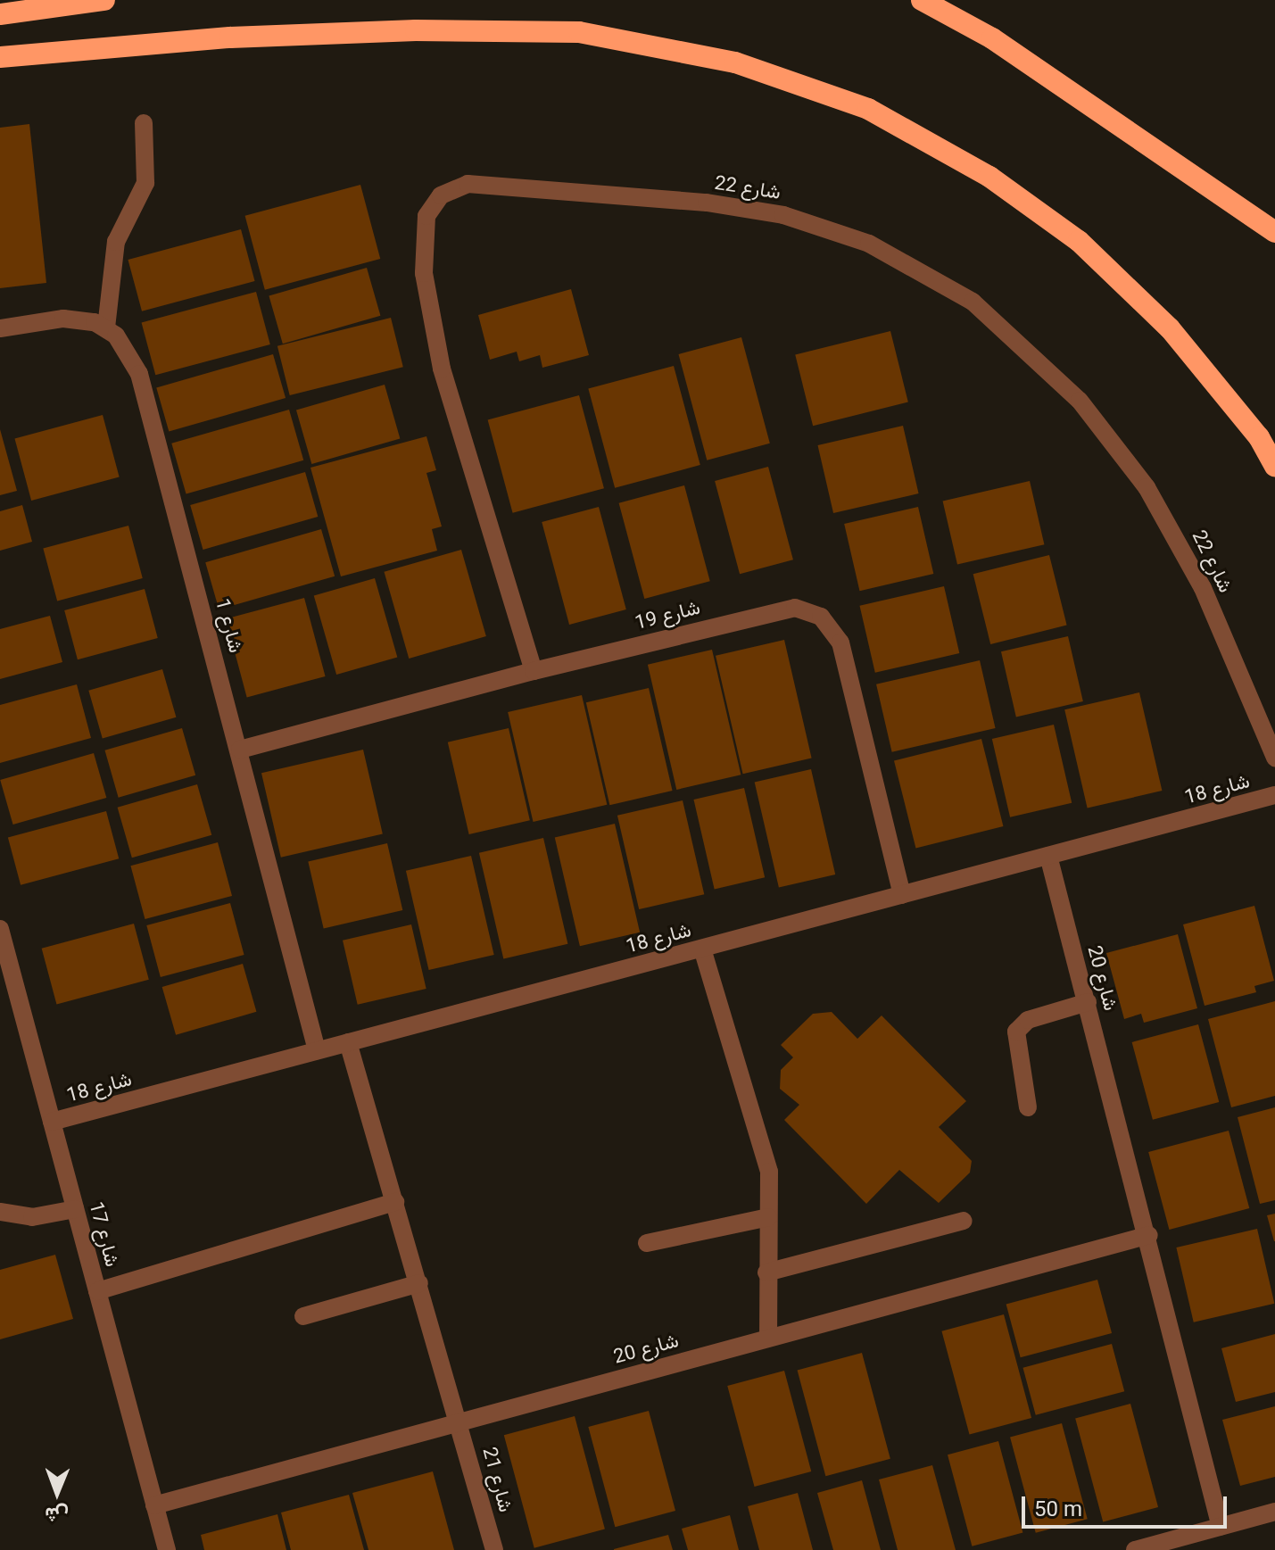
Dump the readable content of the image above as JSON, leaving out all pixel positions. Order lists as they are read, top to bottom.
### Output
{
  "streets": {
    "street": [
      "شارع 22",
      "شارع 19",
      "شارع 1",
      "شارع 18",
      "شارع 20",
      "شارع 17",
      "شارع 21"
    ]
  },
  "crossings": [
    ["شارع 22", "شارع 19"],
    ["شارع 19", "شارع 1"],
    ["شارع 19", "شارع 18"],
    ["شارع 1", "شارع 18"],
    ["شارع 18", "شارع 20"],
    ["شارع 18", "شارع 17"],
    ["شارع 18", "شارع 21"],
    ["شارع 20", "شارع 17"],
    ["شارع 20", "شارع 21"]
  ],
  "scale_bar": "50 m",
  "north": "bottom"
}
